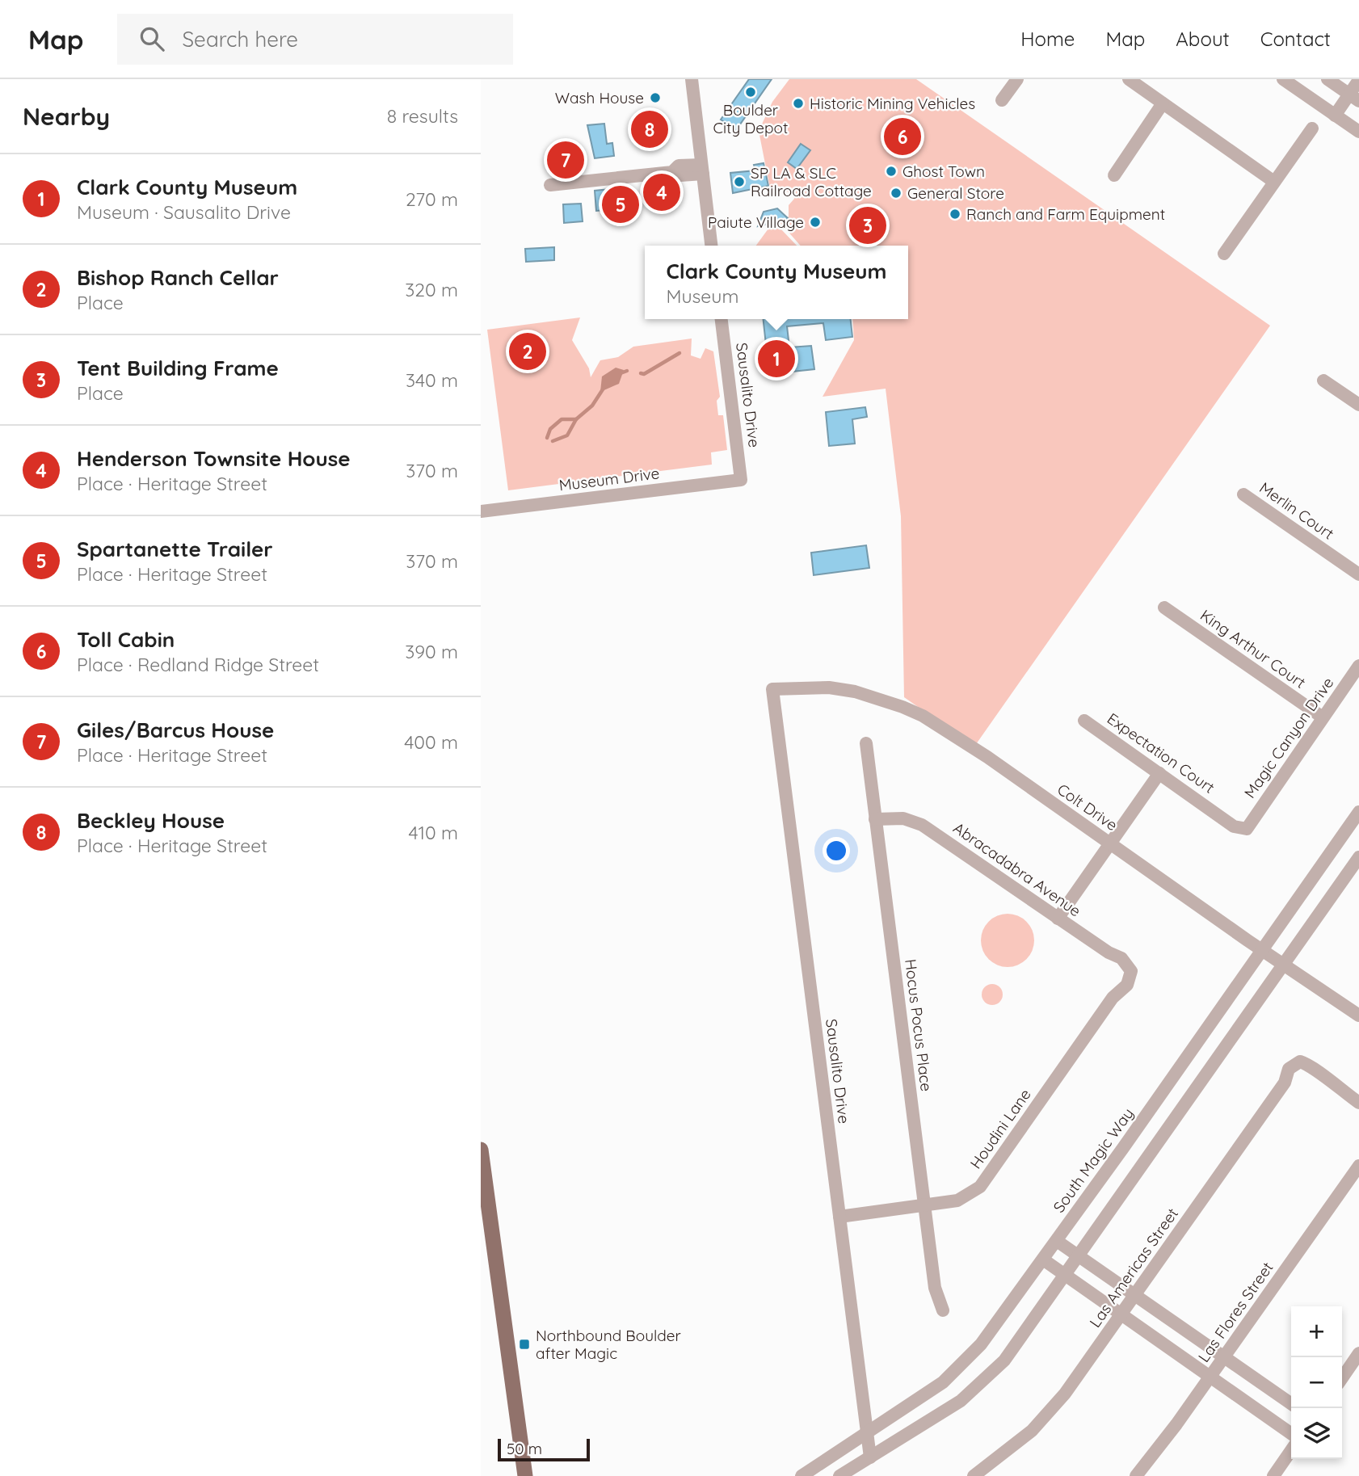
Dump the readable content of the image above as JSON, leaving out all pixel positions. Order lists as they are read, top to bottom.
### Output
{
  "streets": {
    "street": [
      "Sausalito Drive",
      "Museum Drive",
      "Merlin Court",
      "King Arthur Court",
      "Magic Canyon Drive",
      "Expectation Court",
      "Colt Drive",
      "Abracadabra Avenue",
      "Hocus Pocus Place",
      "Houdini Lane",
      "South Magic Way",
      "Las Americas Street",
      "Las Flores Street"
    ]
  },
  "crossings": [
    ["Sausalito Drive", "Museum Drive"],
    ["Sausalito Drive", "Colt Drive"],
    ["Sausalito Drive", "Houdini Lane"],
    ["Sausalito Drive", "South Magic Way"],
    ["King Arthur Court", "Magic Canyon Drive"],
    ["Magic Canyon Drive", "Expectation Court"],
    ["Colt Drive", "South Magic Way"],
    ["Abracadabra Avenue", "Hocus Pocus Place"],
    ["Abracadabra Avenue", "Houdini Lane"],
    ["Hocus Pocus Place", "Houdini Lane"]
  ],
  "places": {
    "other": [
      "Boulder City Depot",
      "Wash House",
      "Historic Mining Vehicles",
      "Ghost Town",
      "SP LA & SLC Railroad Cottage",
      "General Store",
      "Ranch and Farm Equipment",
      "Paiute Village"
    ],
    "transit": ["Northbound Boulder after Magic"]
  },
  "scale_bar": "50 m",
  "page": {
    "header": "Map",
    "search": "Search here",
    "nav": [
      "Home",
      "Map",
      "About",
      "Contact"
    ],
    "heading": ["Nearby", "8 results"],
    "pins": [
      "8",
      "6",
      "7",
      "4",
      "5",
      "3",
      "2",
      "1"
    ],
    "list": [
      {
        "mark": "1",
        "name": "Clark County Museum",
        "note": "Museum · Sausalito Drive",
        "value": "270 m"
      },
      {
        "mark": "2",
        "name": "Bishop Ranch Cellar",
        "note": "Place",
        "value": "320 m"
      },
      {
        "mark": "3",
        "name": "Tent Building Frame",
        "note": "Place",
        "value": "340 m"
      },
      {
        "mark": "4",
        "name": "Henderson Townsite House",
        "note": "Place · Heritage Street",
        "value": "370 m"
      },
      {
        "mark": "5",
        "name": "Spartanette Trailer",
        "note": "Place · Heritage Street",
        "value": "370 m"
      },
      {
        "mark": "6",
        "name": "Toll Cabin",
        "note": "Place · Redland Ridge Street",
        "value": "390 m"
      },
      {
        "mark": "7",
        "name": "Giles/Barcus House",
        "note": "Place · Heritage Street",
        "value": "400 m"
      },
      {
        "mark": "8",
        "name": "Beckley House",
        "note": "Place · Heritage Street",
        "value": "410 m"
      }
    ],
    "popup": ["Clark County Museum", "Museum"],
    "map_buttons": ["+", "−"],
    "scale": "50 m"
  }
}
